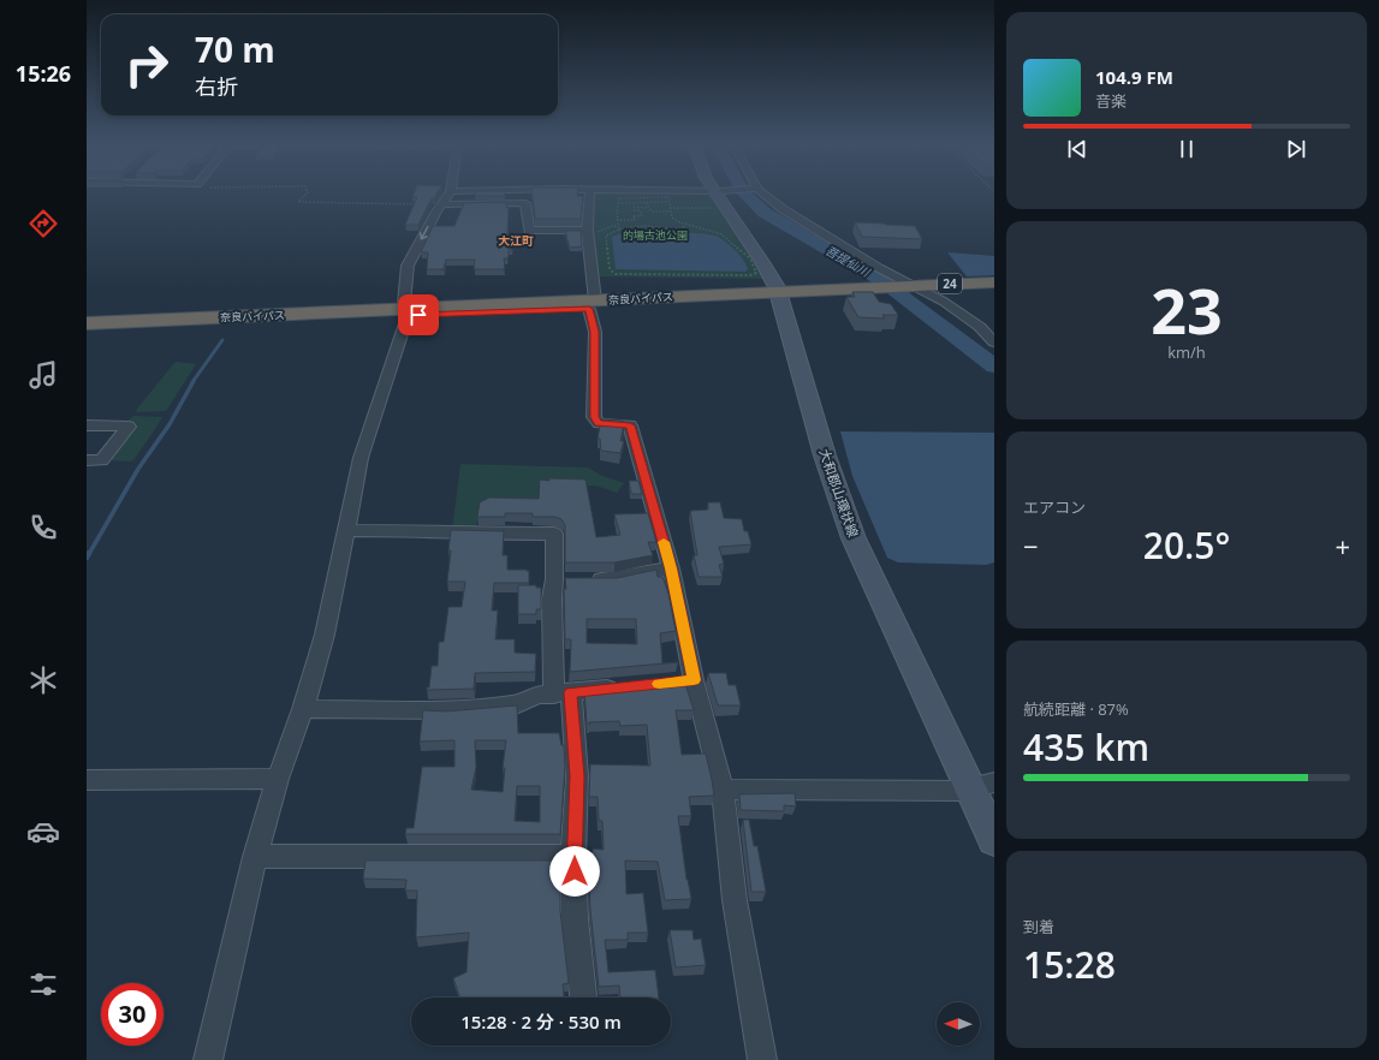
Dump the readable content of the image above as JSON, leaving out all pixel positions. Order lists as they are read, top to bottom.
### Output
{
  "streets": {
    "highway": ["24", "奈良バイパス"],
    "main road": ["大和郡山環状線"]
  },
  "crossings": [
    ["奈良バイパス", "大和郡山環状線"]
  ],
  "districts": ["大江町"],
  "water": ["菩提仙川"],
  "parks": ["的場古池公園"],
  "north": "left",
  "page": {
    "tabs": "15:26",
    "turn": ["70 m", "右折"],
    "song": ["104.9 FM", "音楽"],
    "tile": [
      ["23", "km/h"],
      "エアコン",
      ["航続距離 · 87%", "435 km"],
      ["到着", "15:28"]
    ],
    "heat": ["−", "20.5°", "+"],
    "limit": "30",
    "trip": "15:28 · 2 分 · 530 m"
  }
}
